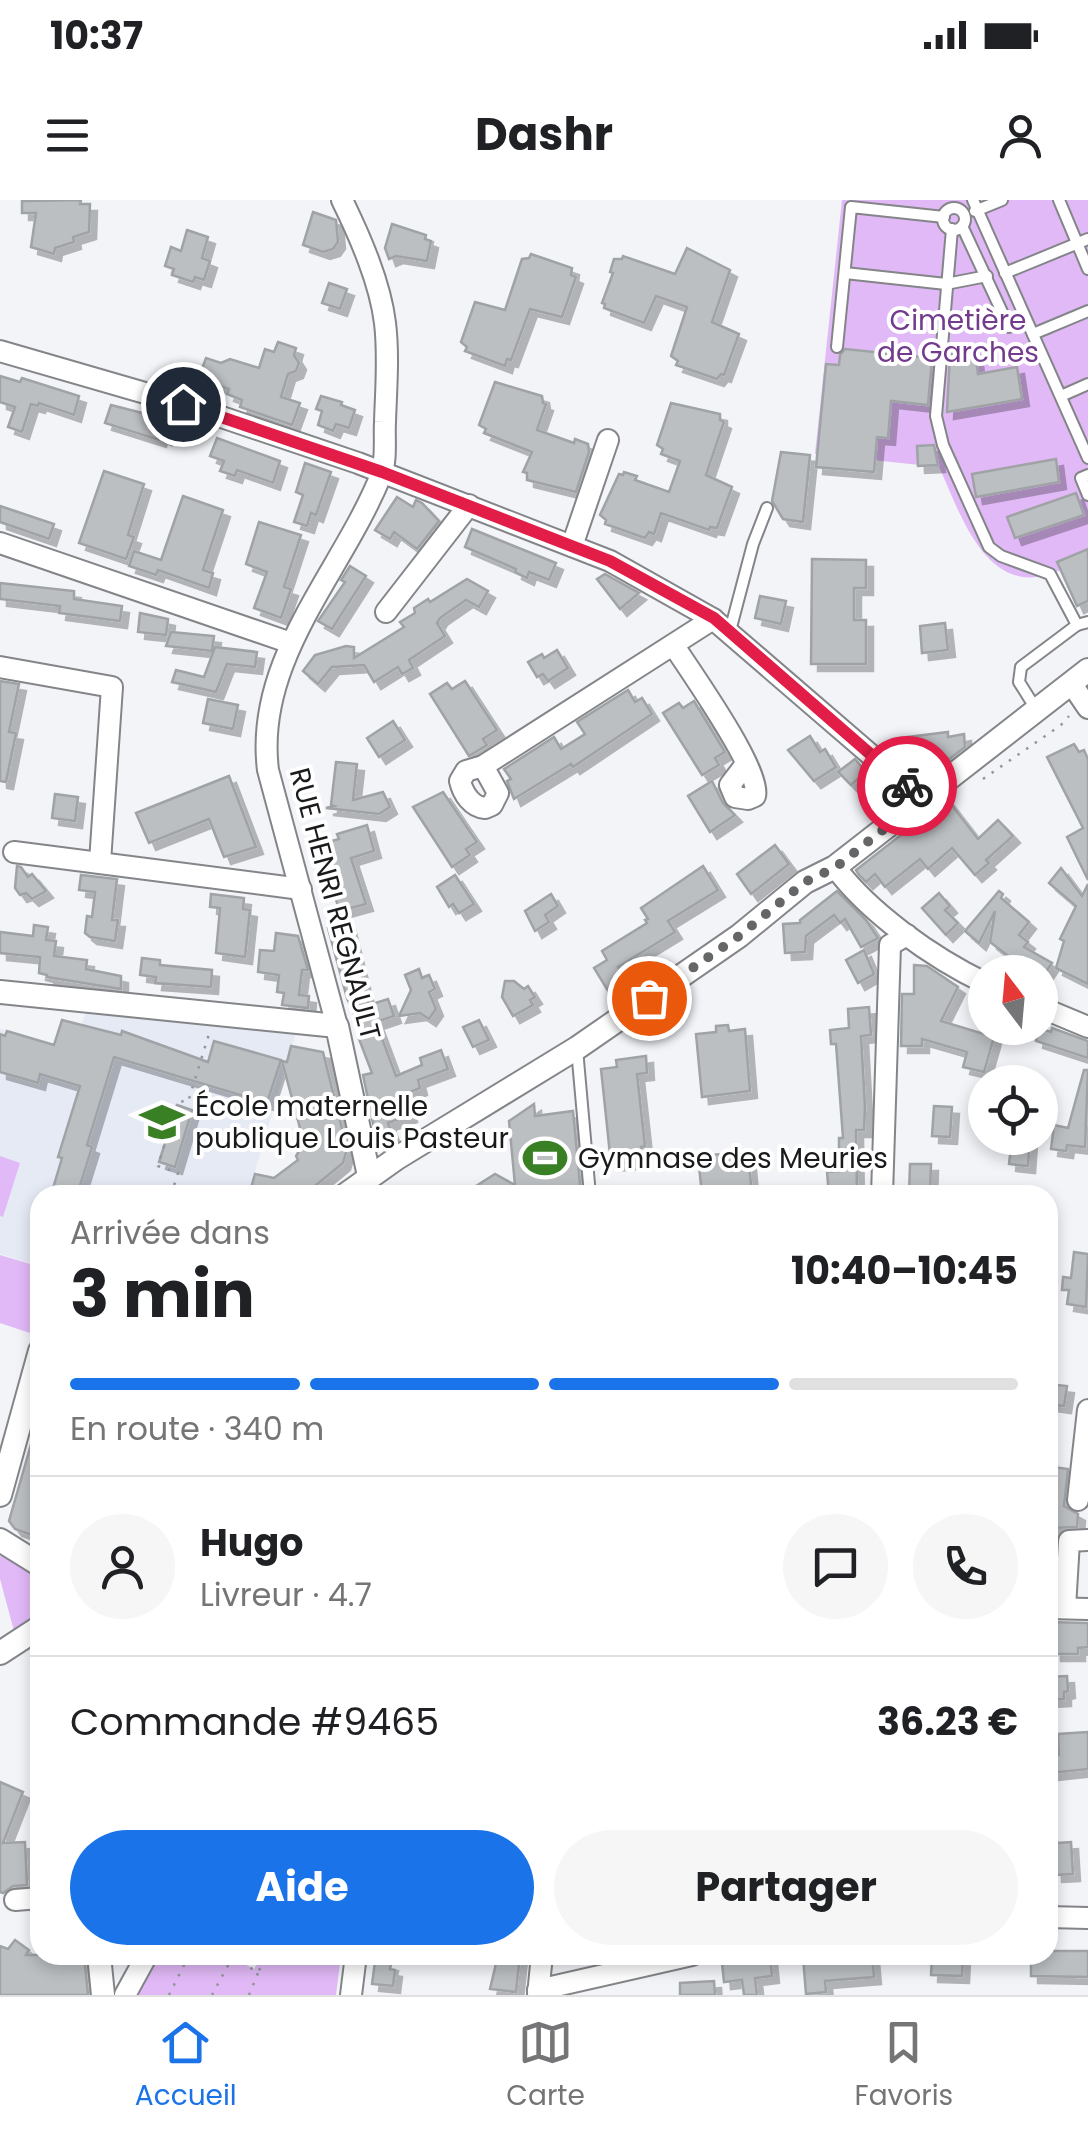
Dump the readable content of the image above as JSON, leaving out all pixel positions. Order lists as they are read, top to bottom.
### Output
{
  "streets": {
    "street": ["RUE HENRI REGNAULT"]
  },
  "parks": ["Cimetière de Garches"],
  "places": {
    "school or university": ["École maternelle publique Louis Pasteur"],
    "sports": ["Gymnase des Meuries"]
  },
  "north": "top",
  "page": {
    "status": "10:37",
    "header": "Dashr",
    "heading": ["3 min", "Arrivée dans", "10:40–10:45"],
    "panel": [
      "Hugo",
      "Livreur · 4.7",
      "Commande #9465",
      "36.23 €"
    ],
    "bar": "En route · 340 m",
    "buttons": ["Aide", "Partager"],
    "tabs": ["Accueil", "Carte", "Favoris"]
  }
}
